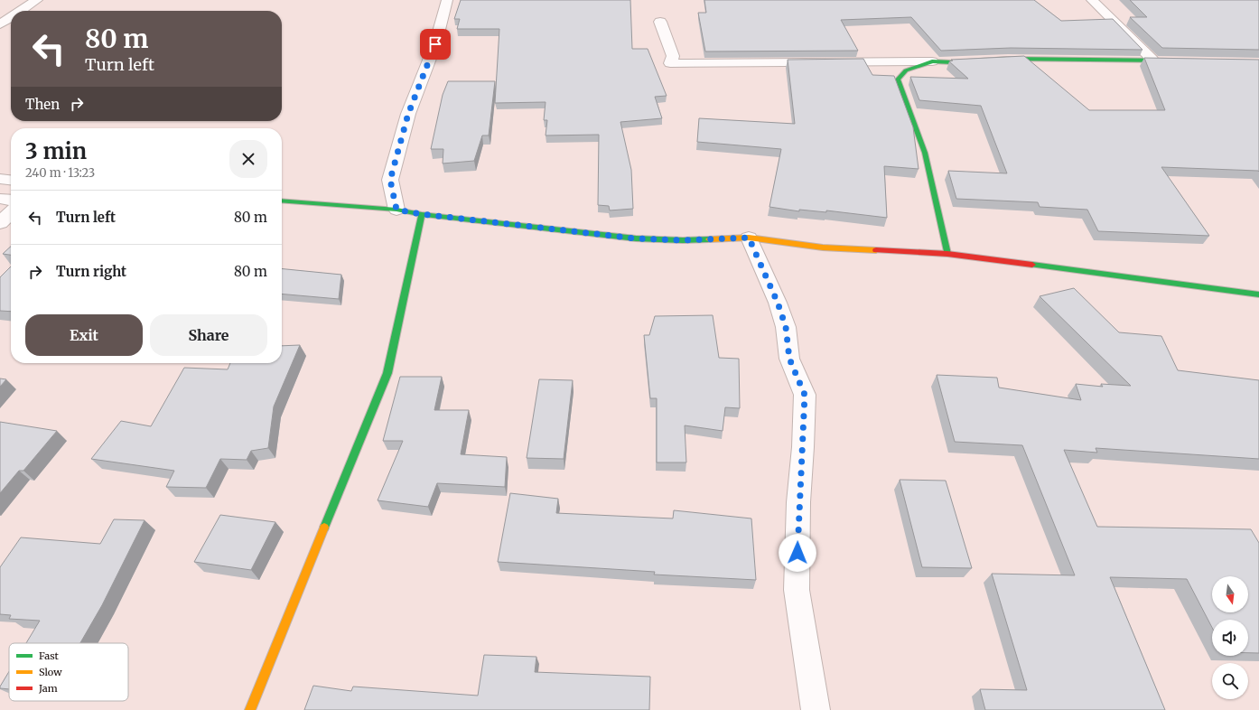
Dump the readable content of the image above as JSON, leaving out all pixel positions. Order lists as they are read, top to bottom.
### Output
{
  "legend": ["Fast", "Slow", "Jam"],
  "north": "bottom",
  "page": {
    "turn": ["80 m", "Turn left"],
    "then": "Then",
    "heading": ["3 min", "240 m · 13:23"],
    "list": [
      {
        "name": "Turn left",
        "value": "80 m"
      },
      {
        "name": "Turn right",
        "value": "80 m"
      }
    ],
    "buttons": ["Exit", "Share"]
  }
}
